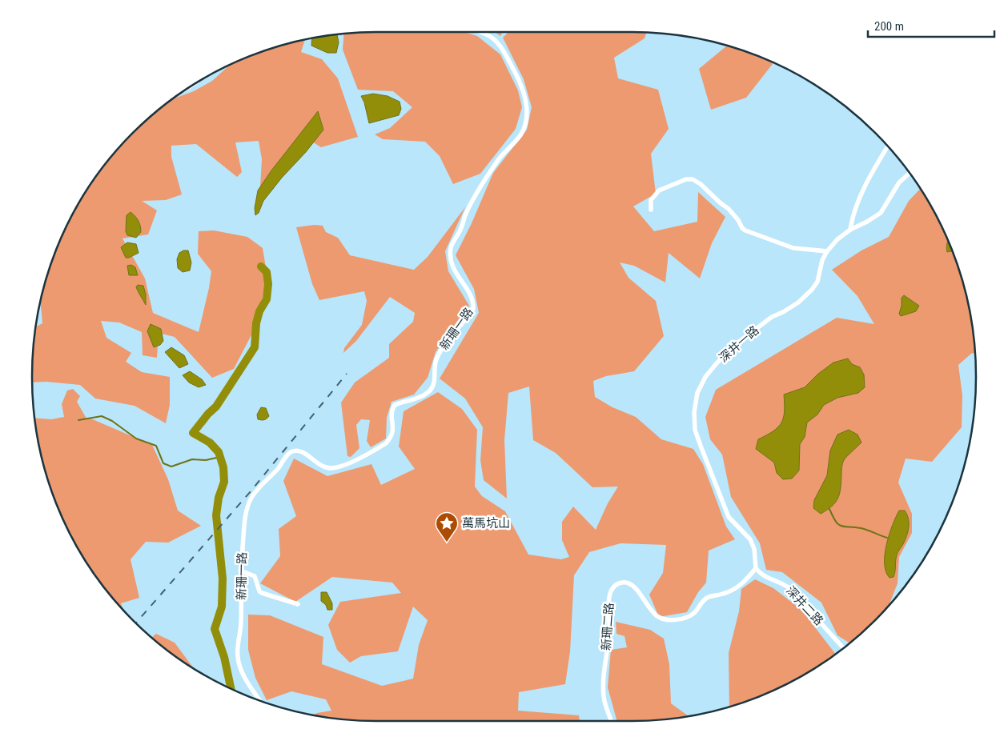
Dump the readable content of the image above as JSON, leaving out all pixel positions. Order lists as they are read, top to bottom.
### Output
{
  "streets": {
    "street": [
      "新珊一路",
      "深井一路",
      "深井二路",
      "新珊二路"
    ]
  },
  "crossings": [
    ["深井一路", "深井二路"],
    ["深井一路", "新珊二路"],
    ["深井二路", "新珊二路"]
  ],
  "places": {
    "place": ["萬馬坑山"]
  },
  "scale_bar": "200 m"
}
